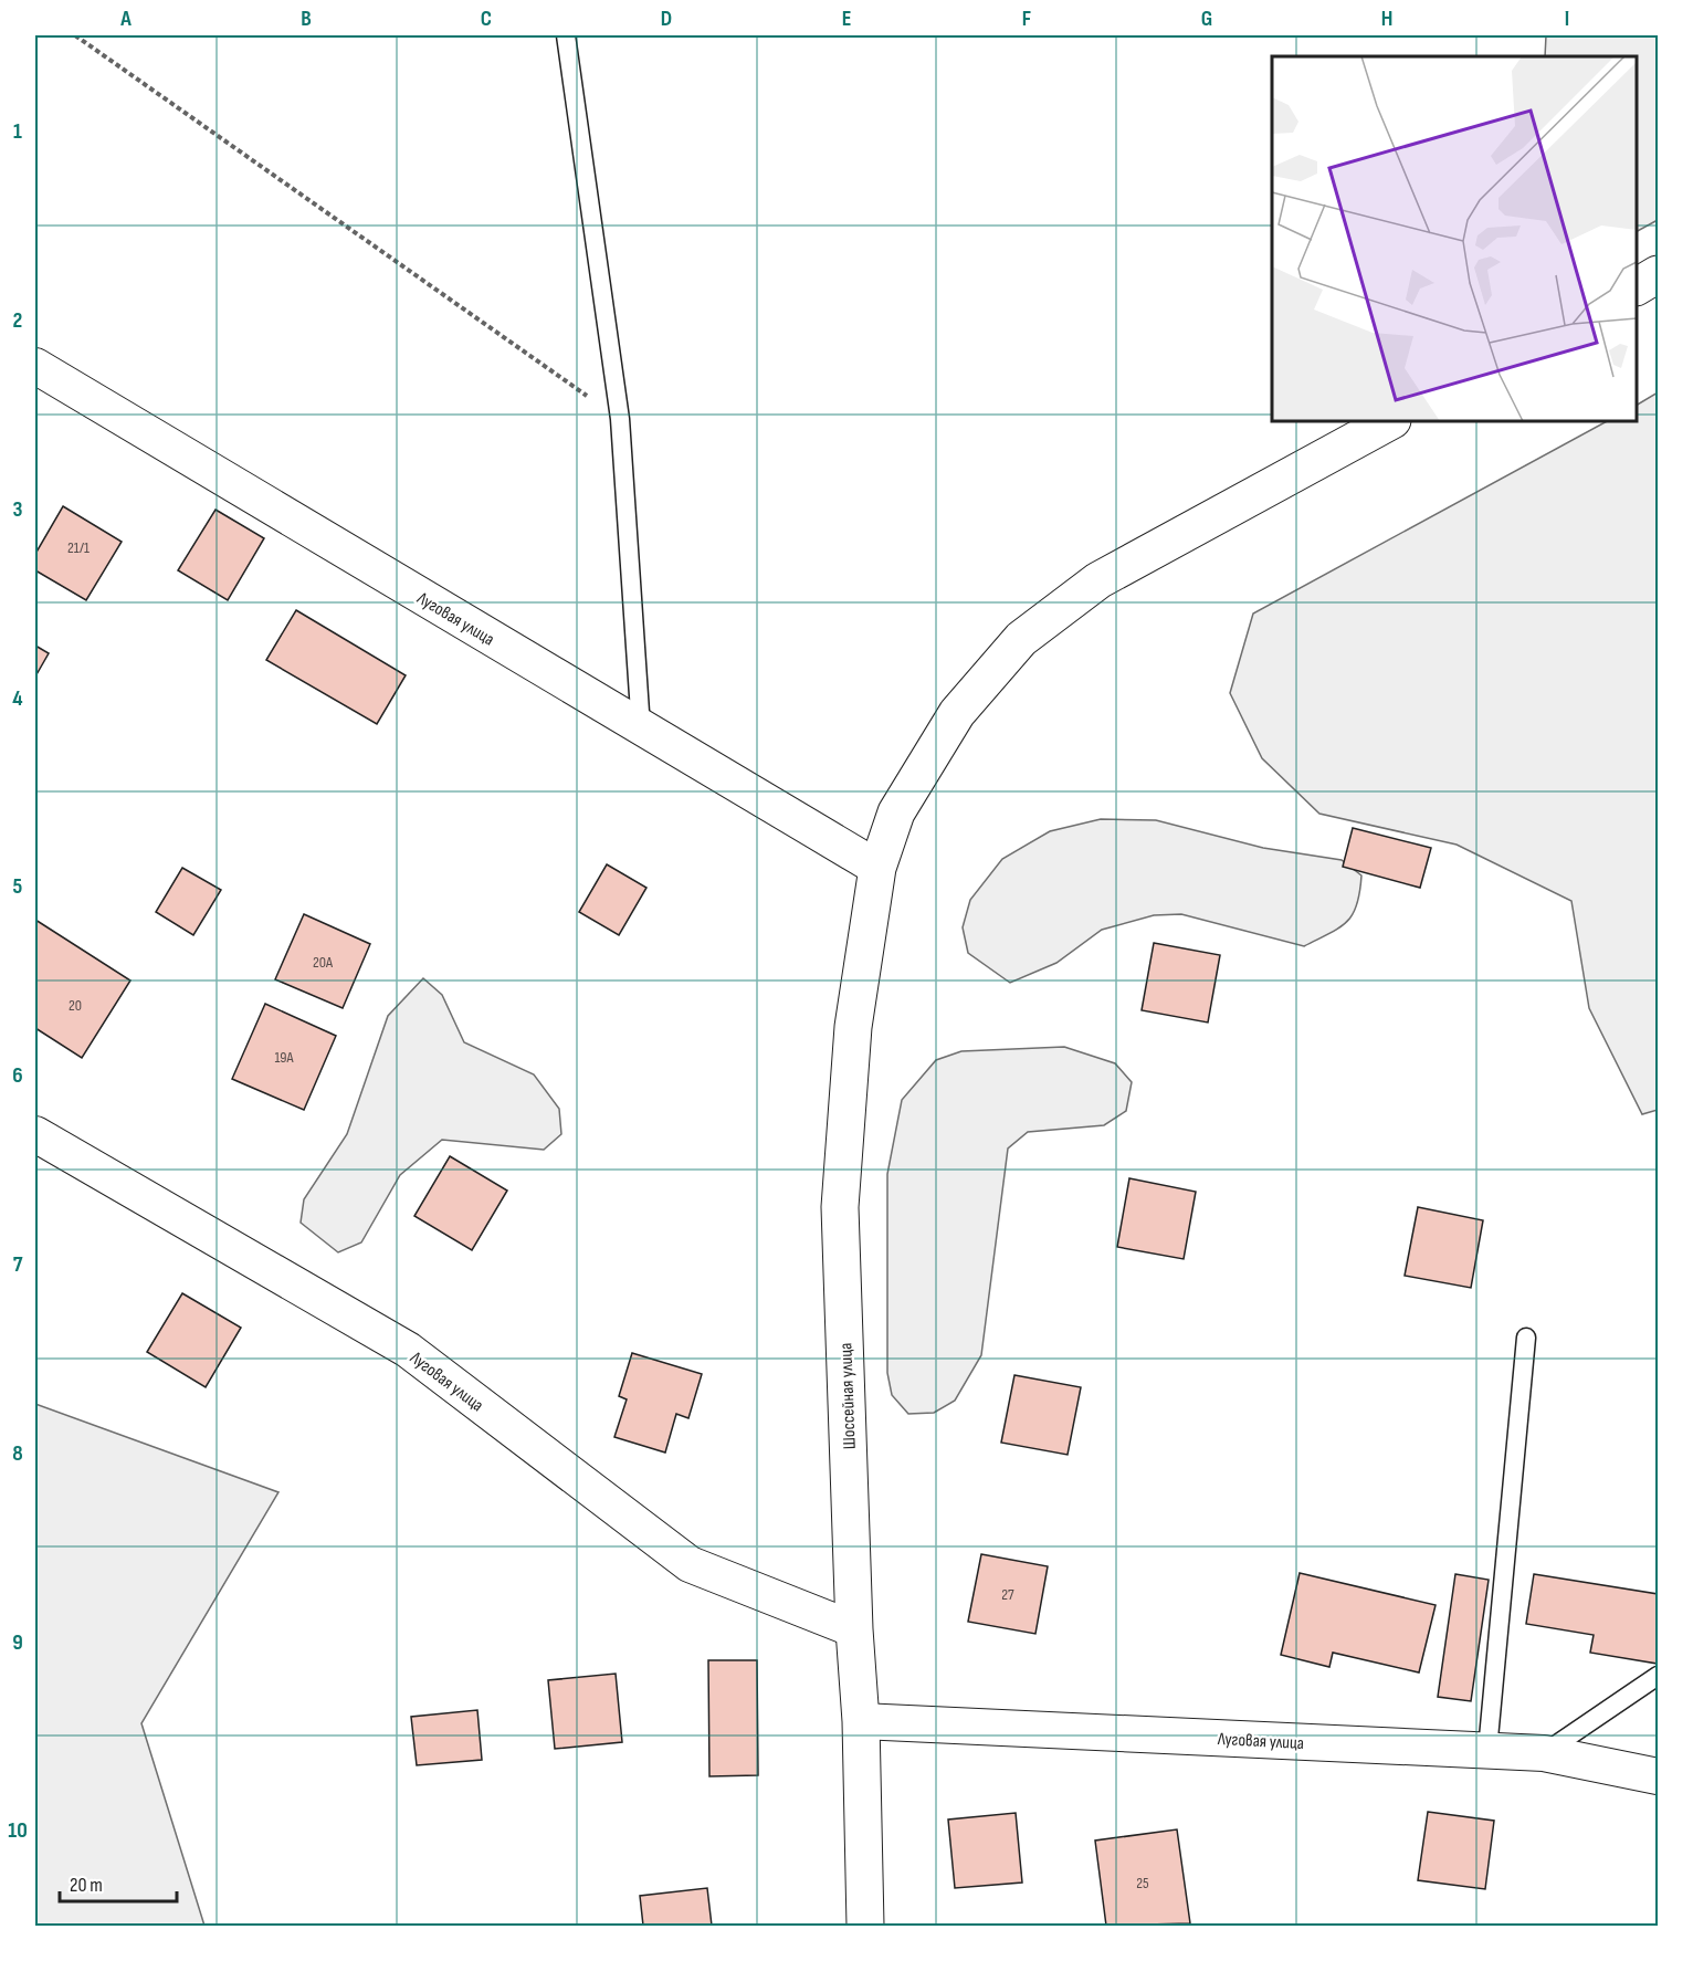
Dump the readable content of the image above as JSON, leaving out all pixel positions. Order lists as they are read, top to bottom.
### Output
{
  "streets": {
    "street": ["Луговая улица", "Шоссейная улица"]
  },
  "crossings": [
    ["Луговая улица", "Шоссейная улица"]
  ],
  "house_numbers": [
    "21/1",
    "20А",
    "20",
    "19А",
    "27",
    "25"
  ],
  "scale_bar": "20 m",
  "grid": {
    "columns": [
      "A",
      "B",
      "C",
      "D",
      "E",
      "F",
      "G",
      "H",
      "I"
    ],
    "rows": [
      "1",
      "2",
      "3",
      "4",
      "5",
      "6",
      "7",
      "8",
      "9",
      "10"
    ]
  }
}
